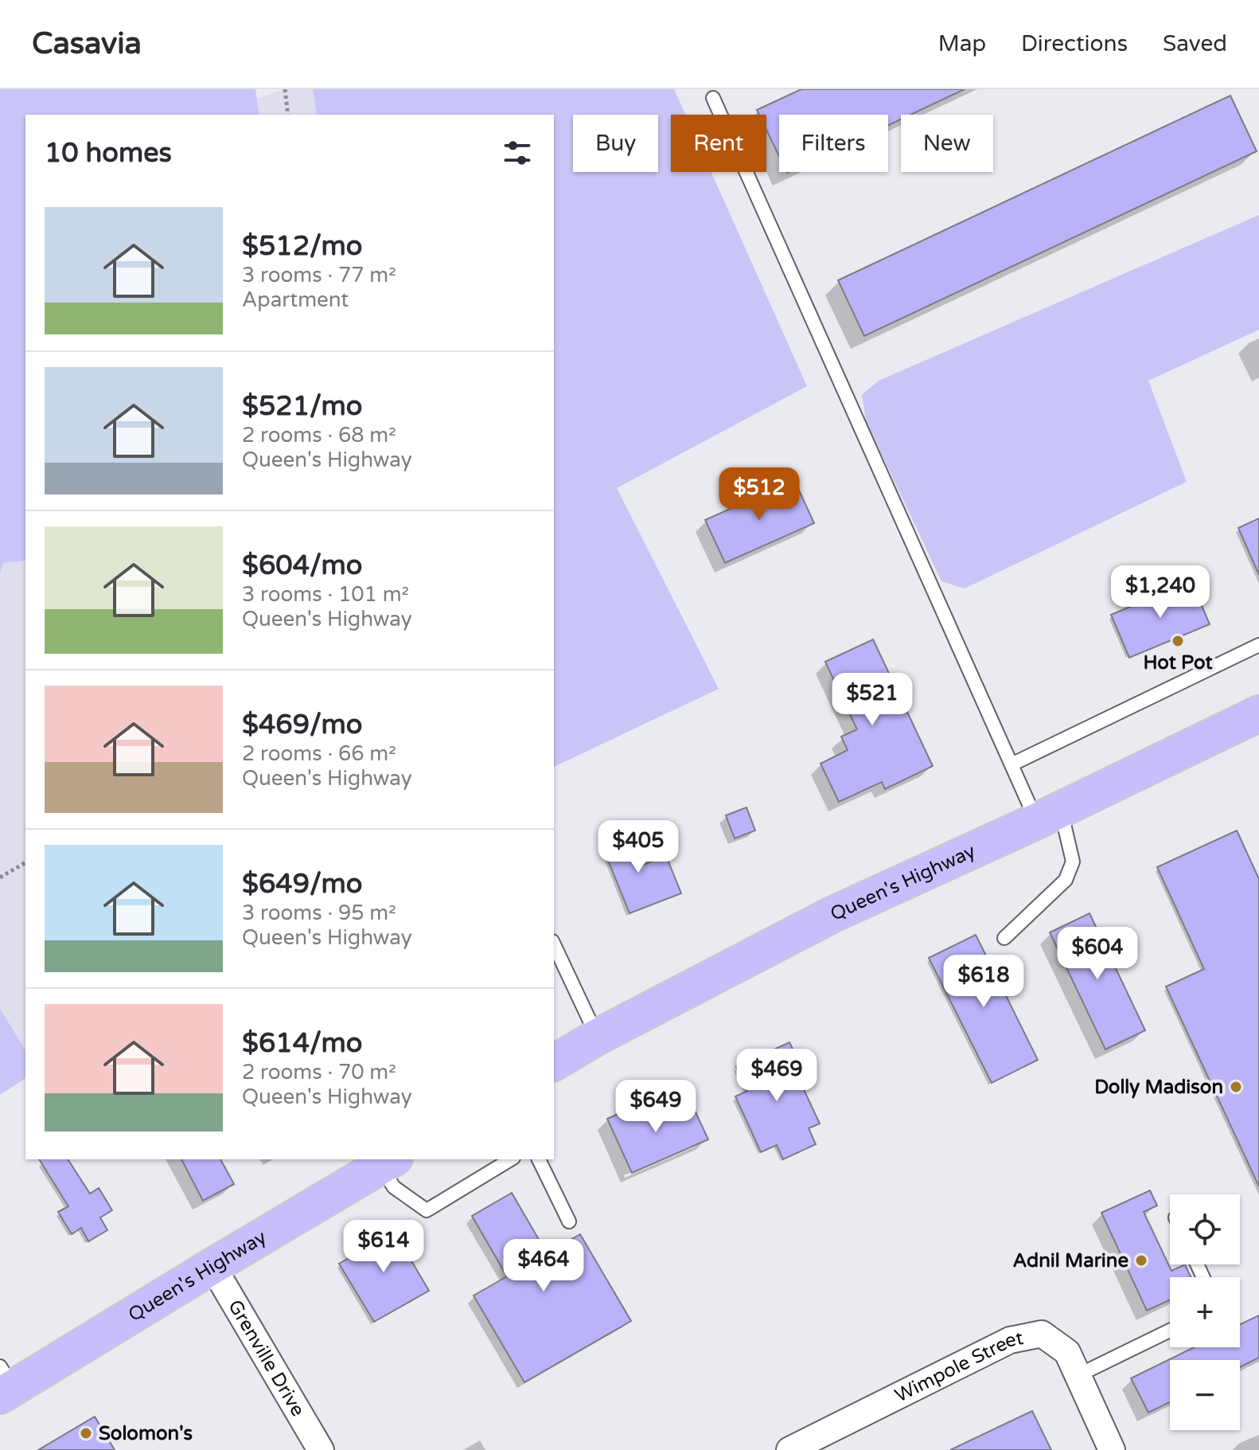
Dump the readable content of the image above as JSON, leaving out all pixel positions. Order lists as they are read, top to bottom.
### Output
{
  "streets": {
    "main road": ["Queen's Highway"],
    "street": ["Grenville Drive", "Wimpole Street"]
  },
  "crossings": [
    ["Queen's Highway", "Grenville Drive"]
  ],
  "places": [
    "Hot Pot",
    "Dolly Madison",
    "Adnil Marine",
    "Solomon's"
  ],
  "page": {
    "header": "Casavia",
    "nav": ["Map", "Directions", "Saved"],
    "chip": [
      "Buy",
      "Rent",
      "Filters",
      "New"
    ],
    "heading": "10 homes",
    "list": [
      {
        "name": "$512/mo",
        "note": "3 rooms · 77 m² · Apartment"
      },
      {
        "name": "$521/mo",
        "note": "2 rooms · 68 m² · Queen's Highway"
      },
      {
        "name": "$604/mo",
        "note": "3 rooms · 101 m² · Queen's Highway"
      },
      {
        "name": "$469/mo",
        "note": "2 rooms · 66 m² · Queen's Highway"
      },
      {
        "name": "$649/mo",
        "note": "3 rooms · 95 m² · Queen's Highway"
      },
      {
        "name": "$614/mo",
        "note": "2 rooms · 70 m² · Queen's Highway"
      }
    ],
    "price": [
      "$512",
      "$1,240",
      "$521",
      "$405",
      "$604",
      "$618",
      "$469",
      "$649",
      "$614",
      "$464"
    ],
    "map_buttons": ["+", "−"]
  }
}
